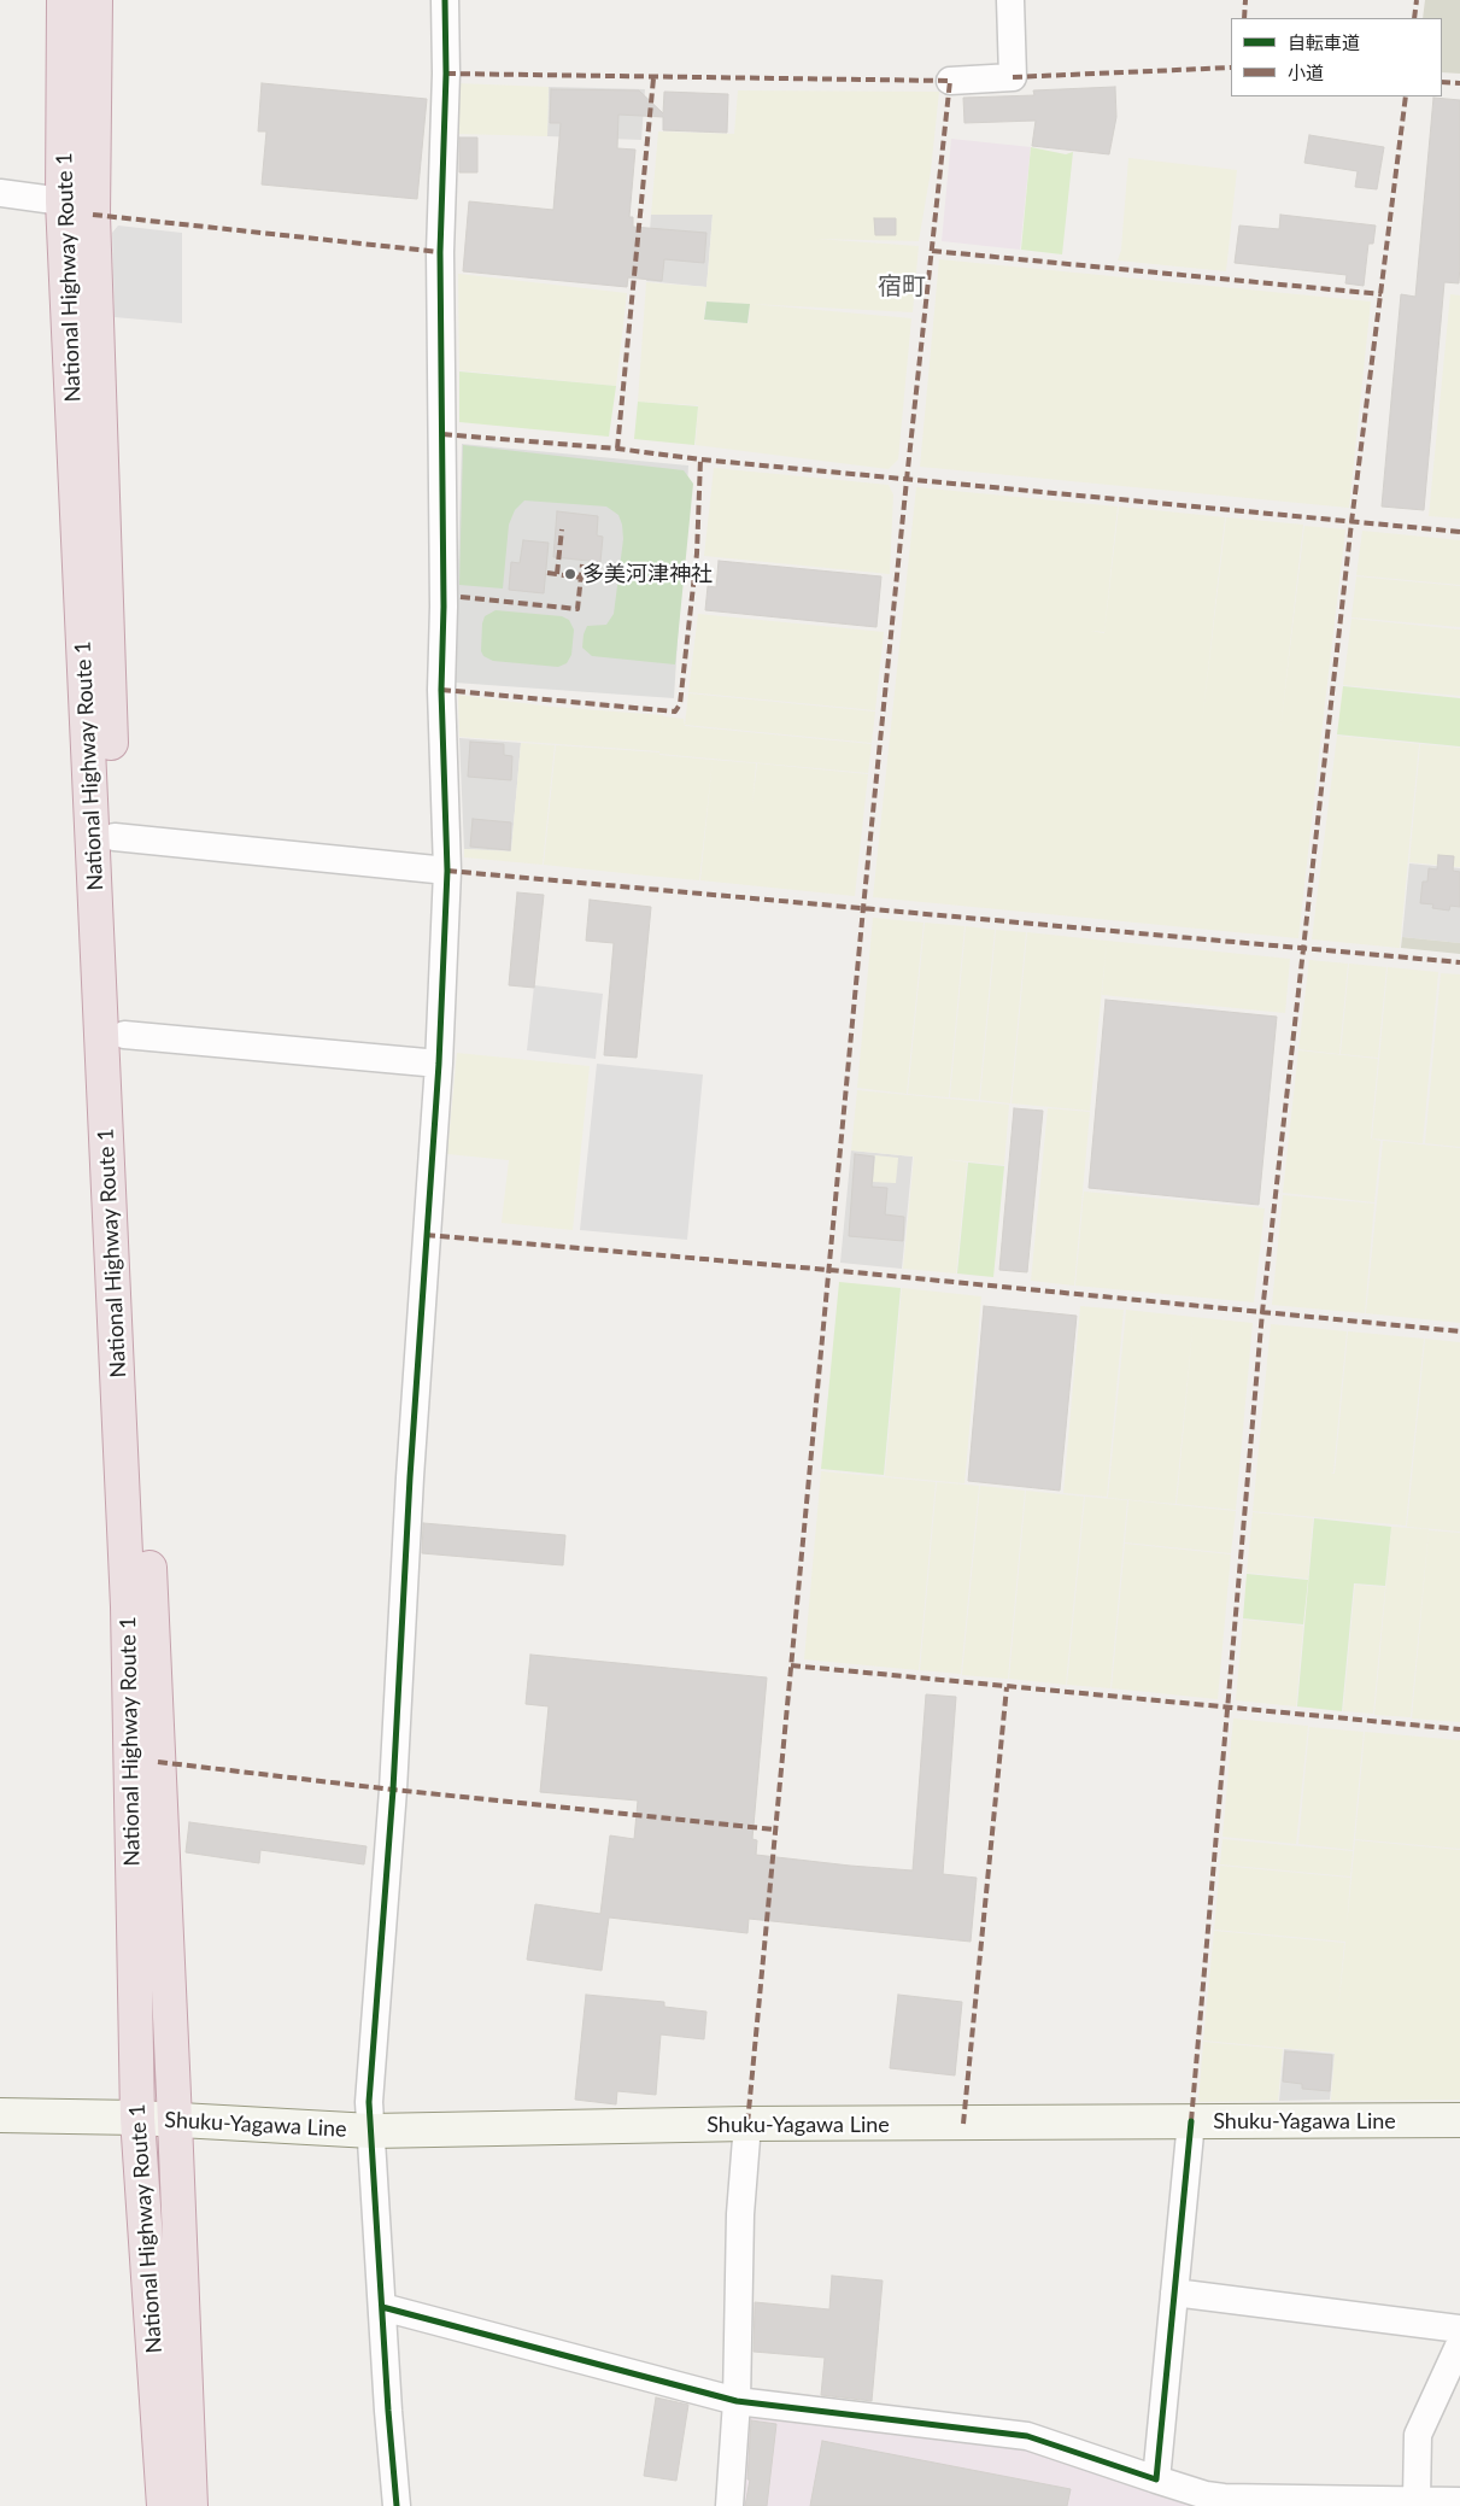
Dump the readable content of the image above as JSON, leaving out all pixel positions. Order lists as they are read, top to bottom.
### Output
{
  "streets": {
    "highway": ["National Highway Route 1"],
    "main road": ["Shuku-Yagawa Line"]
  },
  "crossings": [
    ["National Highway Route 1", "Shuku-Yagawa Line"]
  ],
  "districts": ["宿町"],
  "places": ["多美河津神社"],
  "legend": ["自転車道", "小道"]
}
